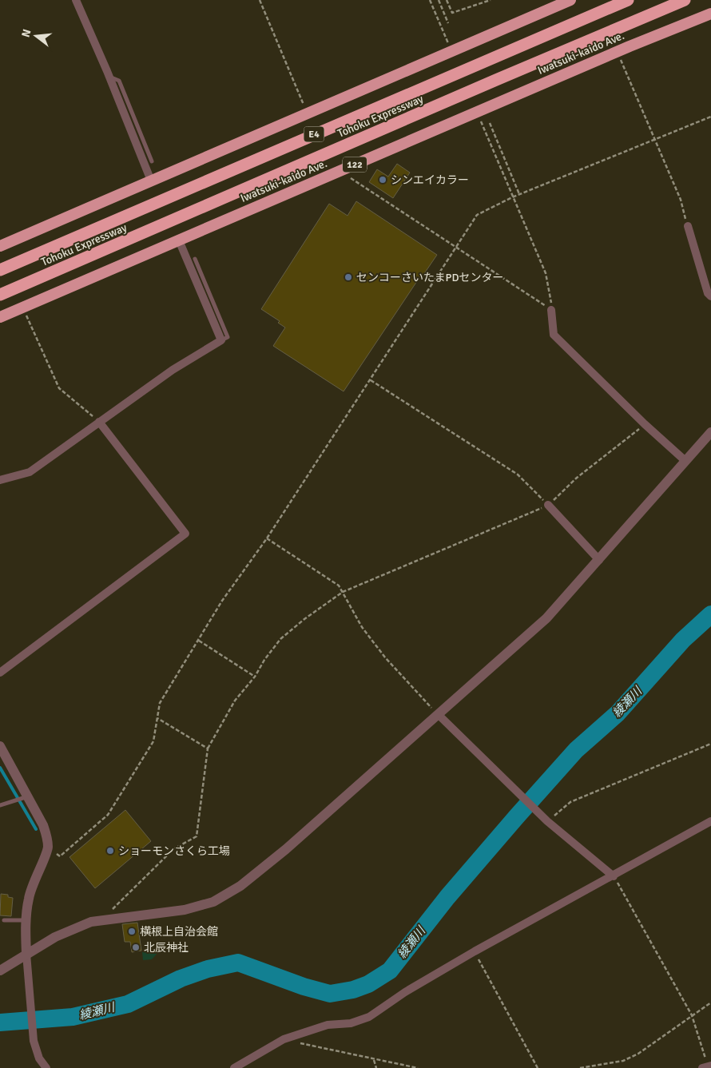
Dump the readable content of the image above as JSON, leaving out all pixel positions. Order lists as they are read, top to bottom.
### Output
{
  "streets": {
    "highway": [
      "Iwatsuki-kaido Ave.",
      "Tohoku Expressway",
      "E4",
      "122"
    ]
  },
  "water": ["綾瀬川"],
  "places": [
    "シンエイカラー",
    "センコーさいたまPDセンター",
    "ショーモンさくら工場",
    "横根上自治会館",
    "北辰神社"
  ],
  "north": "left"
}
